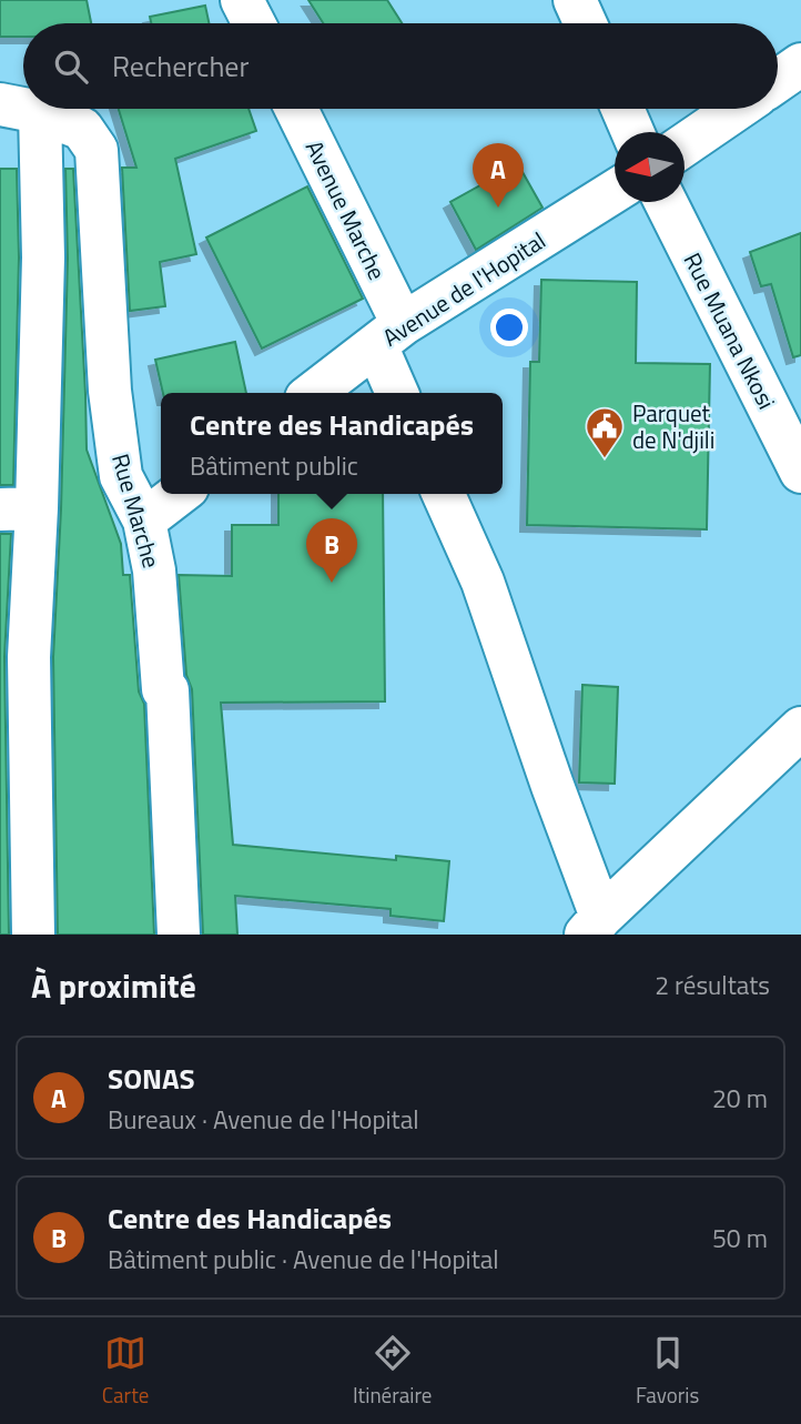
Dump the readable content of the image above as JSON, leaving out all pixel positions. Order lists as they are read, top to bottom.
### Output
{
  "streets": {
    "street": [
      "Avenue Marche",
      "Avenue de l'Hopital",
      "Rue Muana Nkosi",
      "Rue Marche"
    ]
  },
  "crossings": [
    ["Avenue Marche", "Avenue de l'Hopital"]
  ],
  "places": {
    "public building": ["Parquet de N'djili"]
  },
  "north": "left",
  "page": {
    "search": "Rechercher",
    "pins": ["A", "B"],
    "popup": ["Centre des Handicapés", "Bâtiment public"],
    "heading": ["À proximité", "2 résultats"],
    "list": [
      {
        "mark": "A",
        "name": "SONAS",
        "note": "Bureaux · Avenue de l'Hopital",
        "value": "20 m"
      },
      {
        "mark": "B",
        "name": "Centre des Handicapés",
        "note": "Bâtiment public · Avenue de l'Hopital",
        "value": "50 m"
      }
    ],
    "nav": ["Carte", "Itinéraire", "Favoris"]
  }
}
